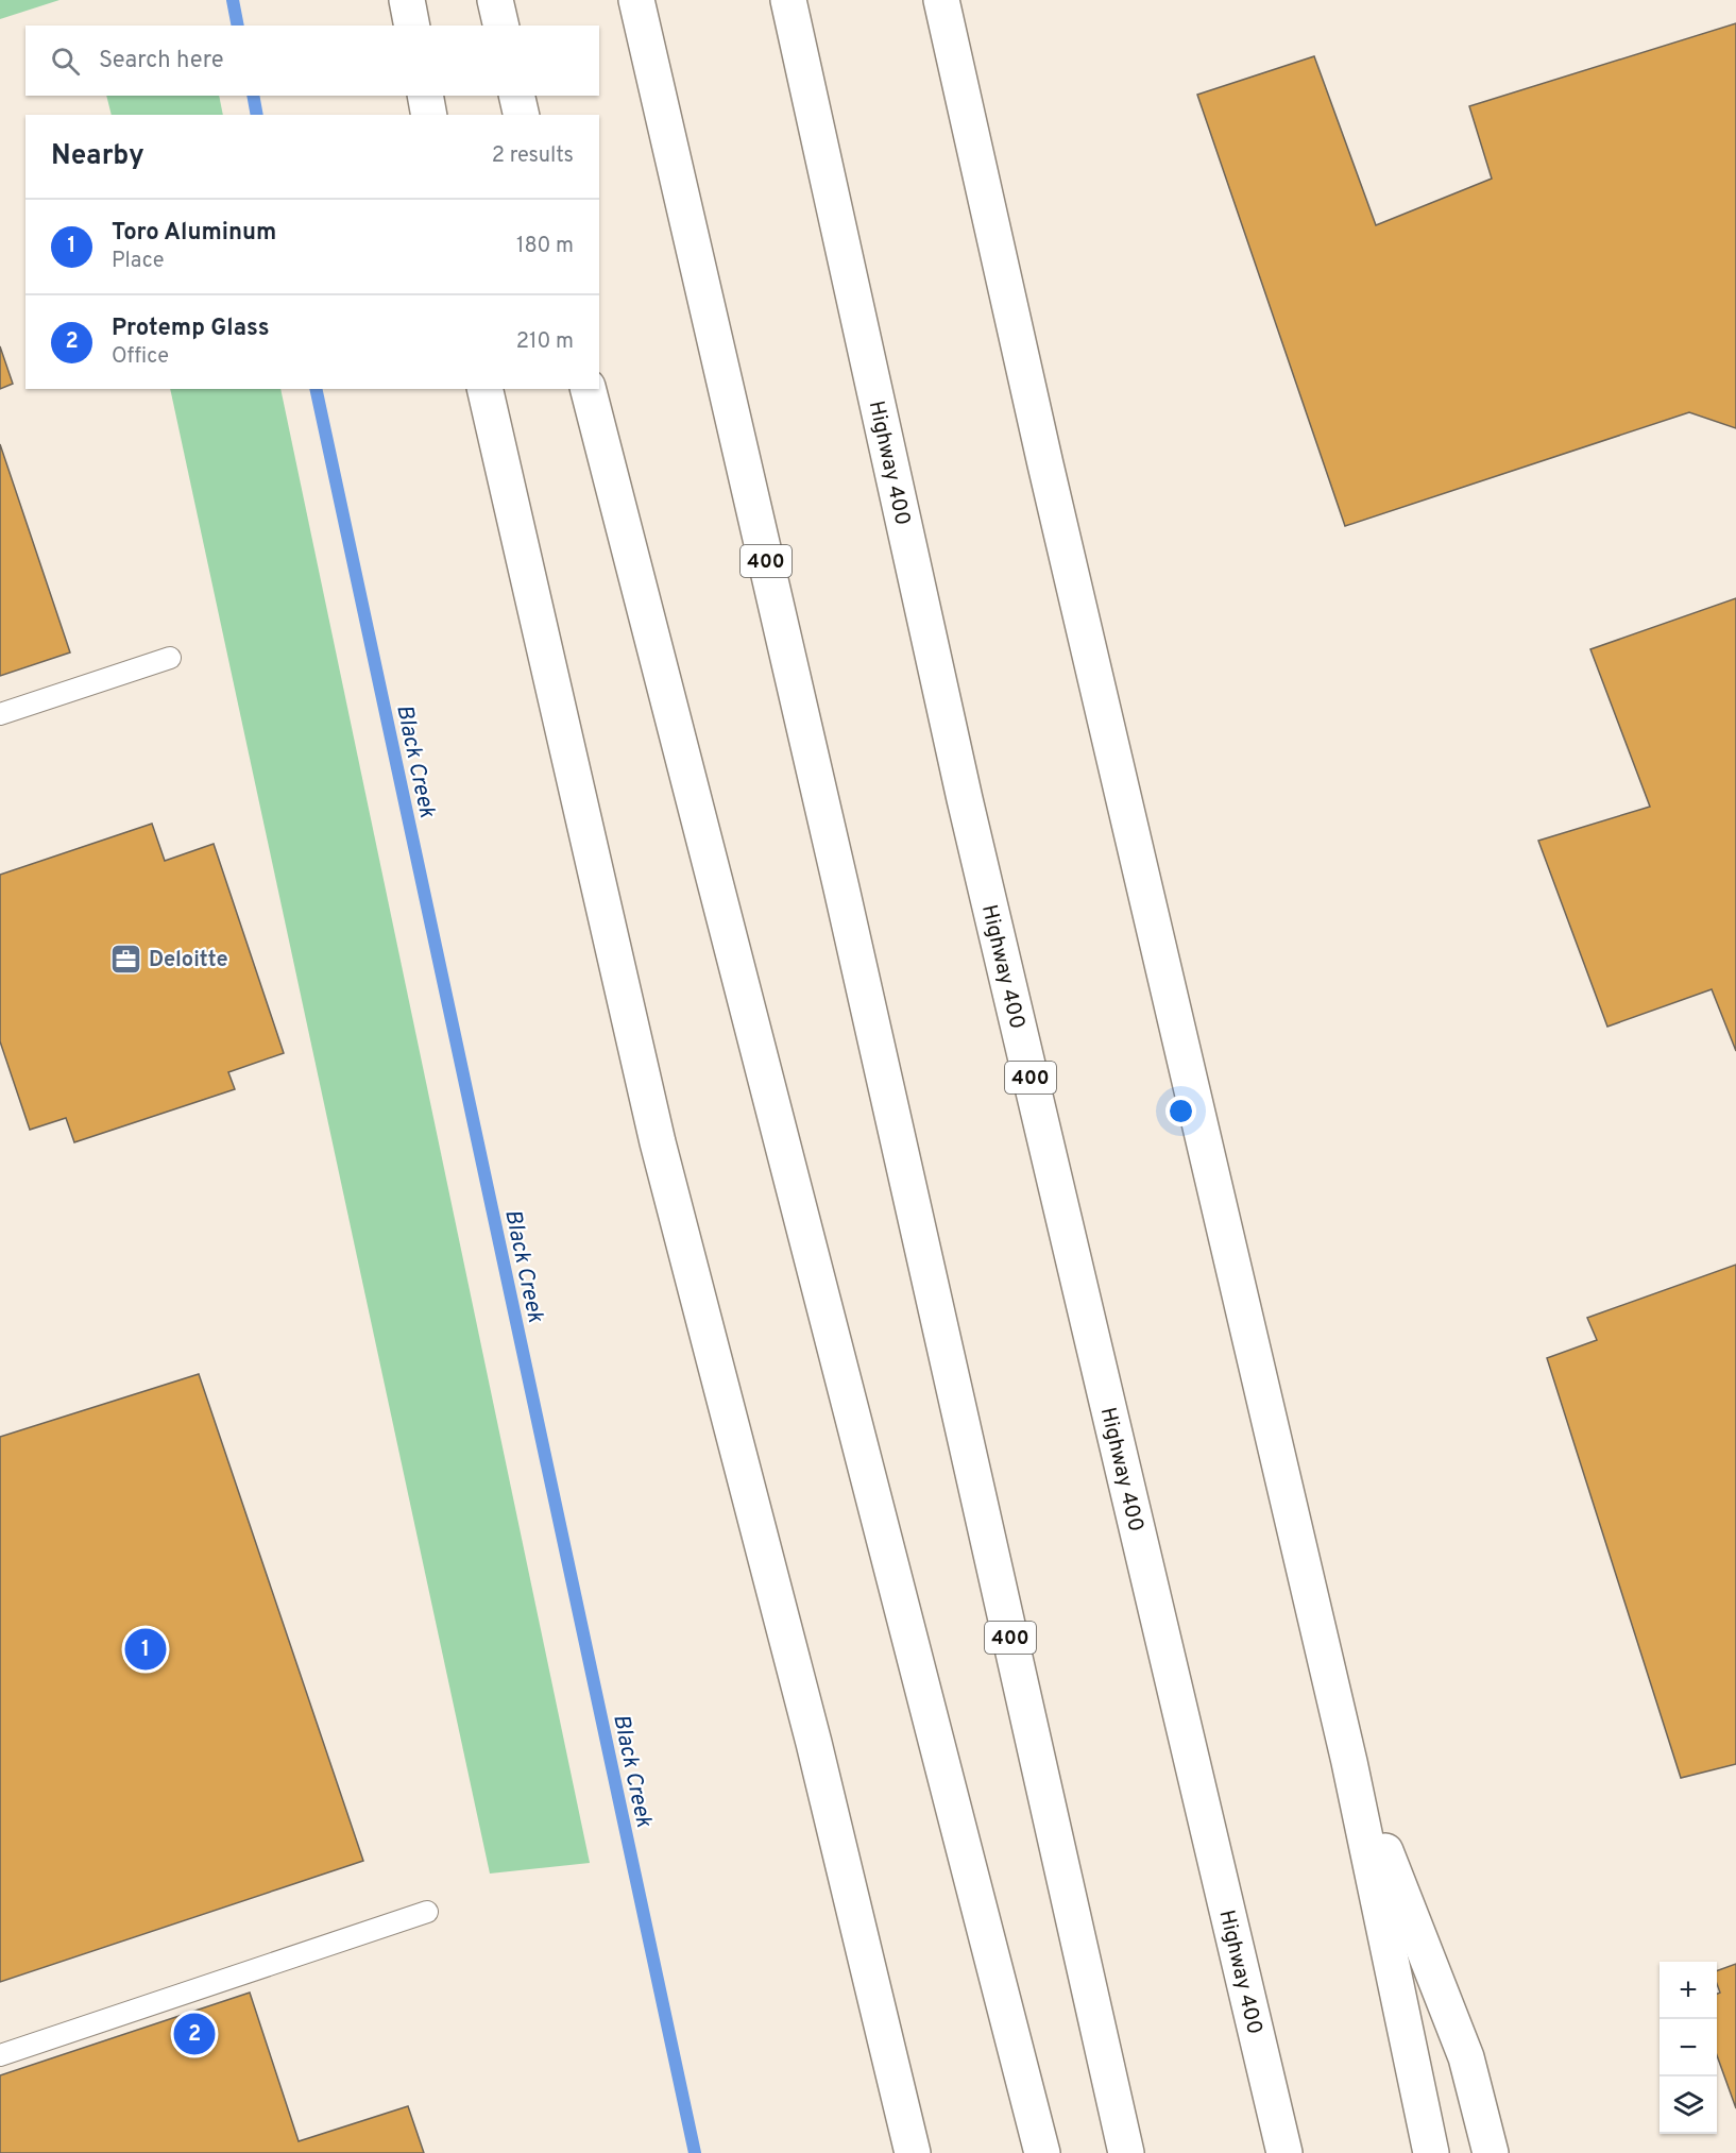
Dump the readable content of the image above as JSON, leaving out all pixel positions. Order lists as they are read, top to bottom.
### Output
{
  "streets": {
    "highway": ["Highway 400", "400"]
  },
  "water": ["Black Creek"],
  "places": {
    "office": ["Deloitte"]
  },
  "page": {
    "search": "Search here",
    "heading": ["Nearby", "2 results"],
    "list": [
      {
        "mark": "1",
        "name": "Toro Aluminum",
        "note": "Place",
        "value": "180 m"
      },
      {
        "mark": "2",
        "name": "Protemp Glass",
        "note": "Office",
        "value": "210 m"
      }
    ],
    "pins": ["1", "2"],
    "map_buttons": ["+", "−"]
  }
}
